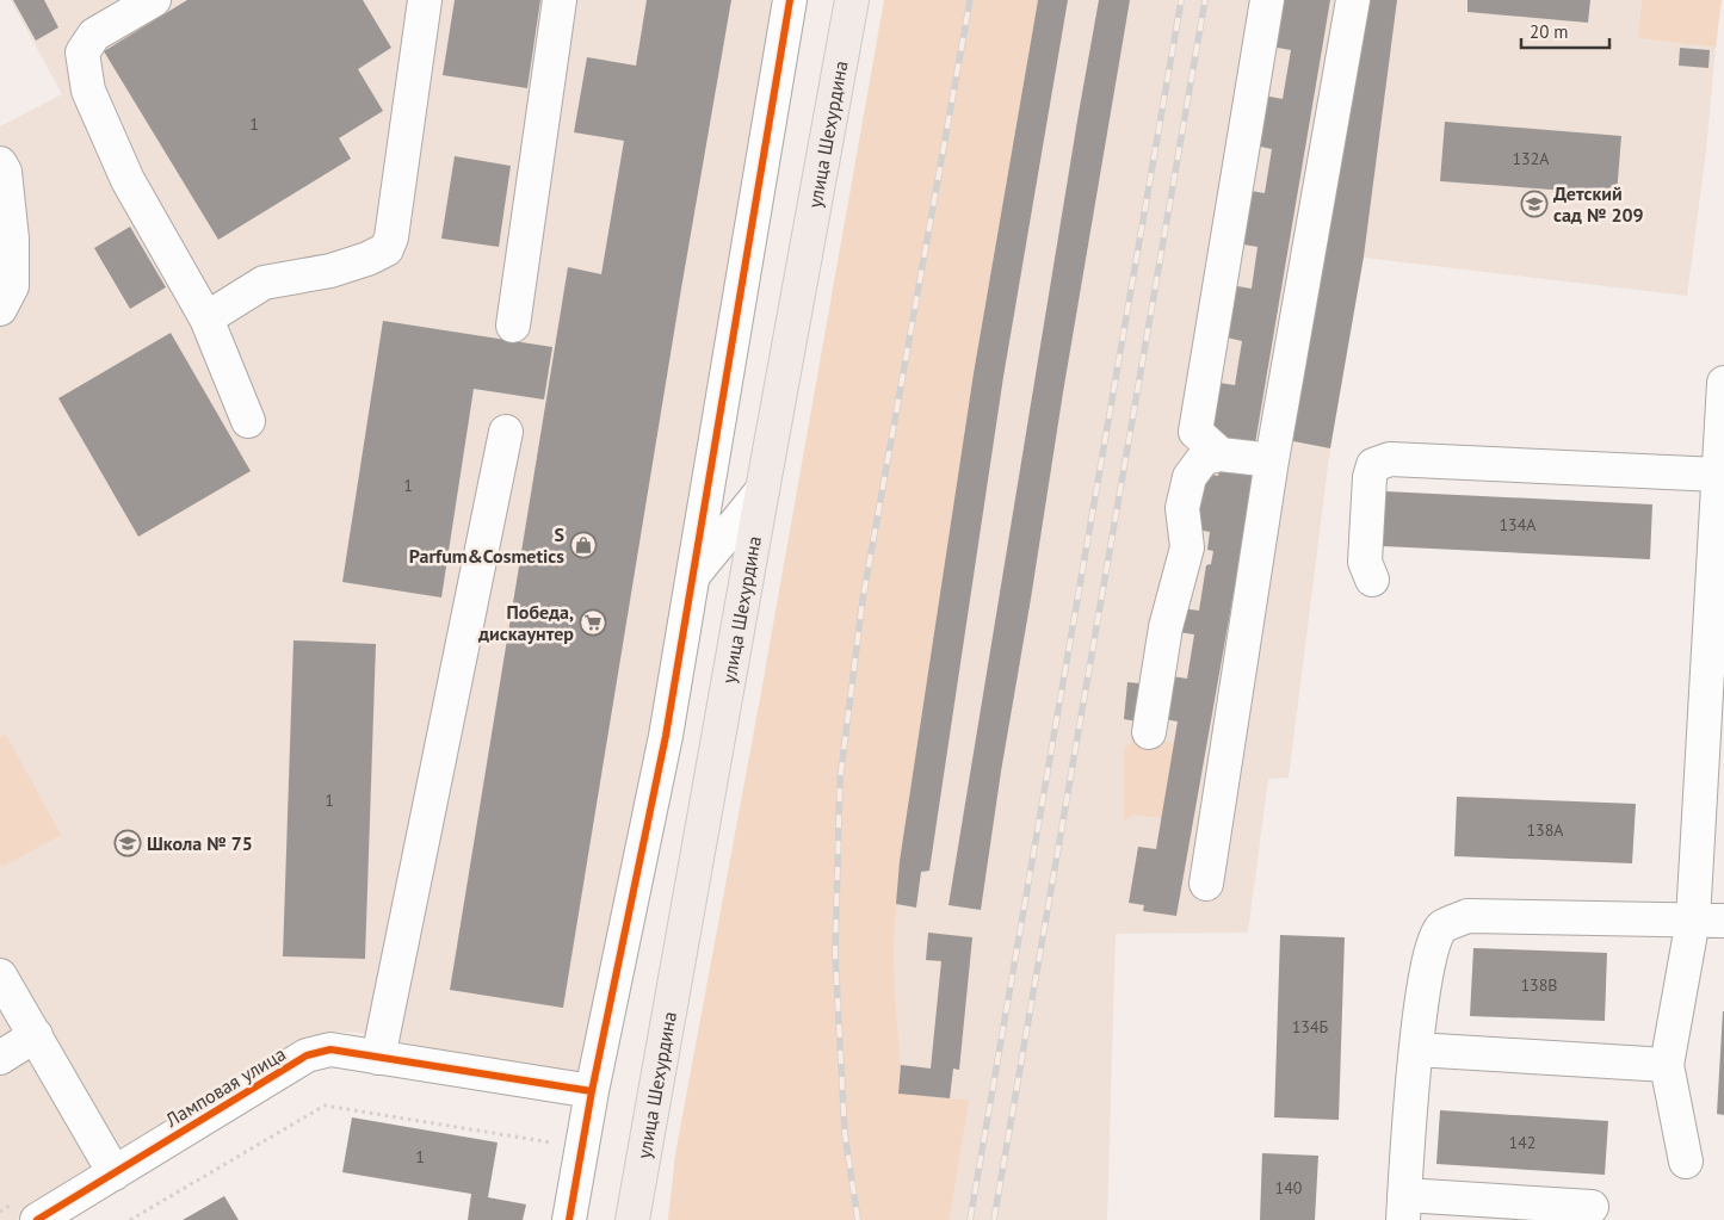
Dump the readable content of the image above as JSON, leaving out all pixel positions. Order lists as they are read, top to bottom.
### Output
{
  "streets": {
    "main road": ["улица Шехурдина"],
    "street": ["Ламповая улица"]
  },
  "places": {
    "school or university": ["Детский сад № 209", "Школа № 75"],
    "shop": ["S Parfum&Cosmetics"],
    "supermarket": ["Победа, дискаунтер"]
  },
  "house_numbers": [
    "1",
    "132А",
    "1",
    "134А",
    "1",
    "138А",
    "138В",
    "134Б",
    "142",
    "1",
    "140"
  ],
  "scale_bar": "20 m"
}
